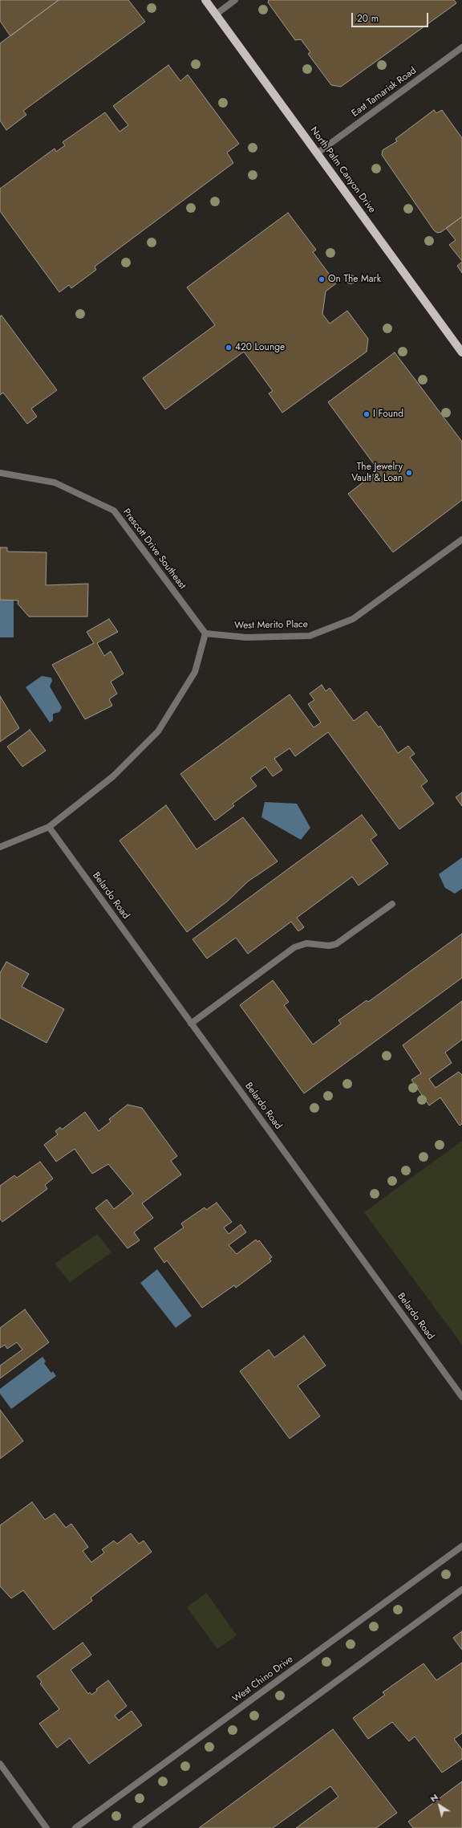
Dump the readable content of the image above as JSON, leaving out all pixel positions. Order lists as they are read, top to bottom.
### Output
{
  "streets": {
    "main road": ["North Palm Canyon Drive"],
    "street": [
      "East Tamarisk Road",
      "Prescott Drive Southeast",
      "West Merito Place",
      "Belardo Road",
      "West Chino Drive"
    ]
  },
  "crossings": [
    ["East Tamarisk Road", "North Palm Canyon Drive"],
    ["Prescott Drive Southeast", "West Merito Place"]
  ],
  "places": [
    "On The Mark",
    "420 Lounge",
    "I Found",
    "The Jewelry Vault & Loan"
  ],
  "scale_bar": "20 m",
  "north": "top left"
}
